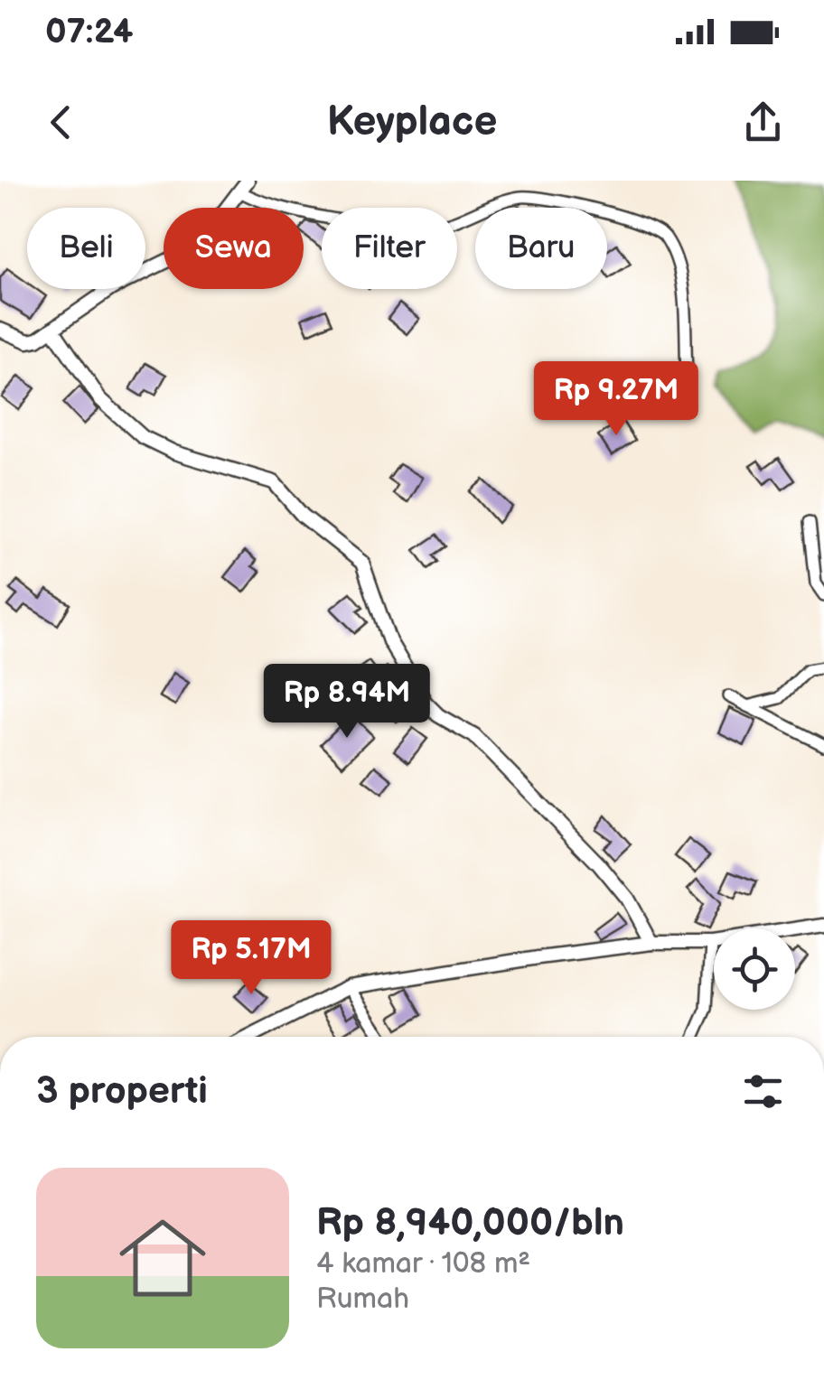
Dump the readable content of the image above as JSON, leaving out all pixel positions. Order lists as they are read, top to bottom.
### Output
{
  "page": {
    "status": "07:24",
    "header": "Keyplace",
    "chip": [
      "Beli",
      "Sewa",
      "Filter",
      "Baru"
    ],
    "price": ["Rp 9.27M", "Rp 8.94M", "Rp 5.17M"],
    "heading": "3 properti",
    "list": [
      {
        "name": "Rp 8,940,000/bln",
        "note": "4 kamar · 108 m² · Rumah"
      }
    ]
  }
}
